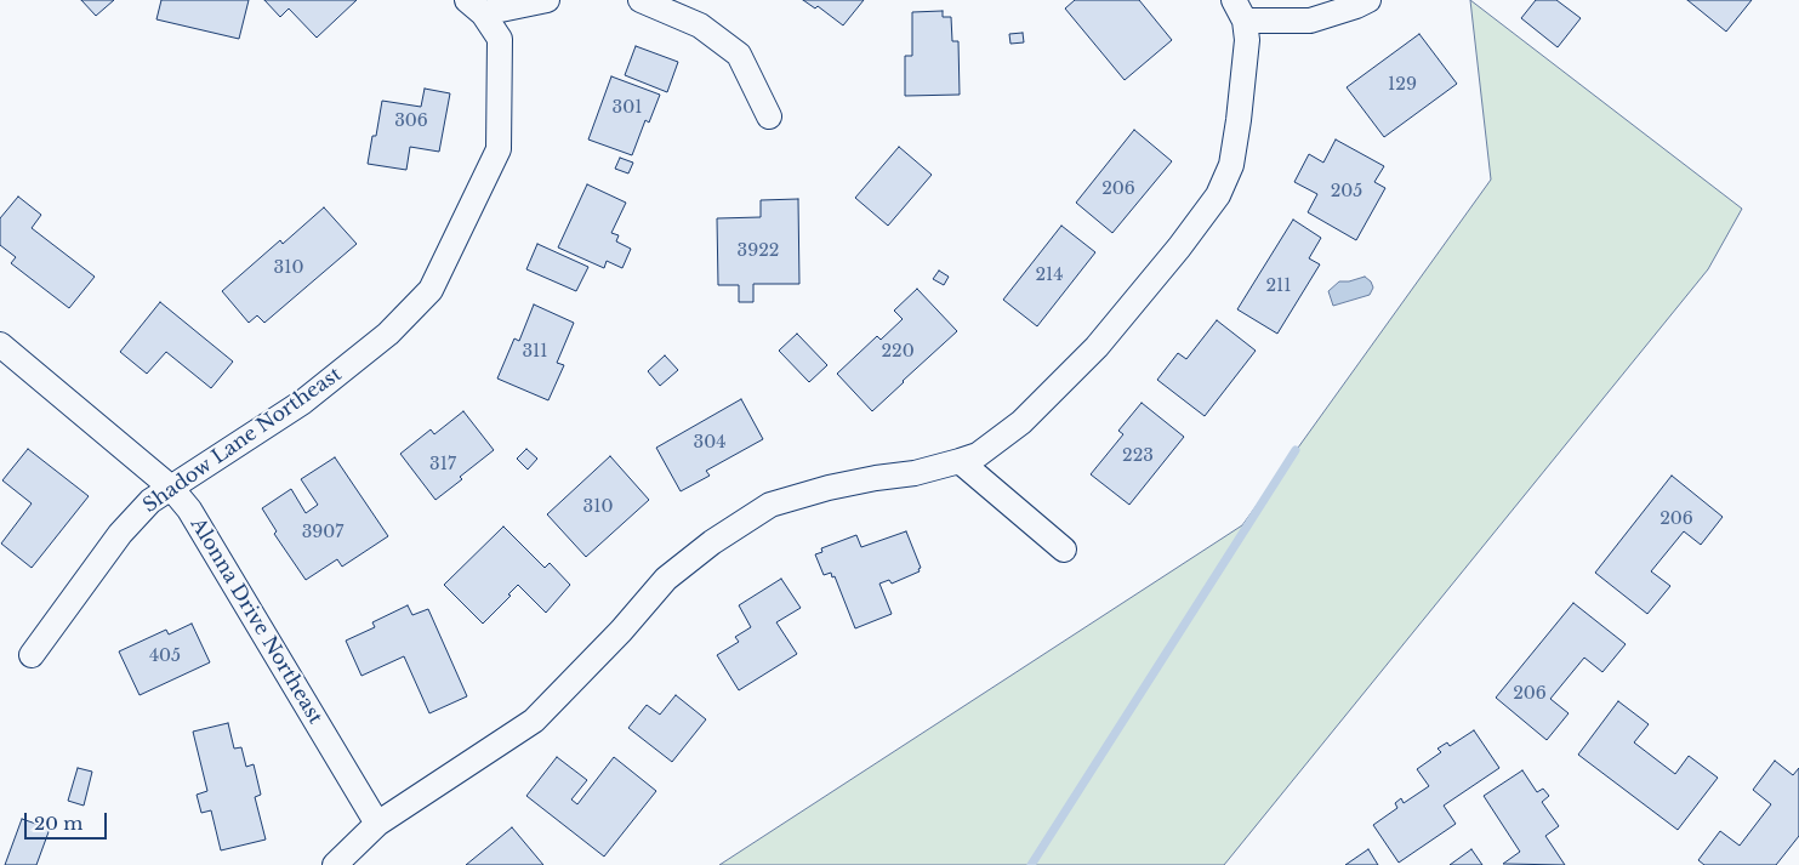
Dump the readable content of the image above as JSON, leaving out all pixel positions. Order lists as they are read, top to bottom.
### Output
{
  "streets": {
    "street": ["Shadow Lane Northeast", "Alonna Drive Northeast"]
  },
  "crossings": [
    ["Shadow Lane Northeast", "Alonna Drive Northeast"]
  ],
  "house_numbers": [
    "129",
    "301",
    "306",
    "206",
    "205",
    "3922",
    "310",
    "214",
    "211",
    "311",
    "220",
    "304",
    "223",
    "317",
    "310",
    "206",
    "3907",
    "405",
    "206"
  ],
  "scale_bar": "20 m"
}
